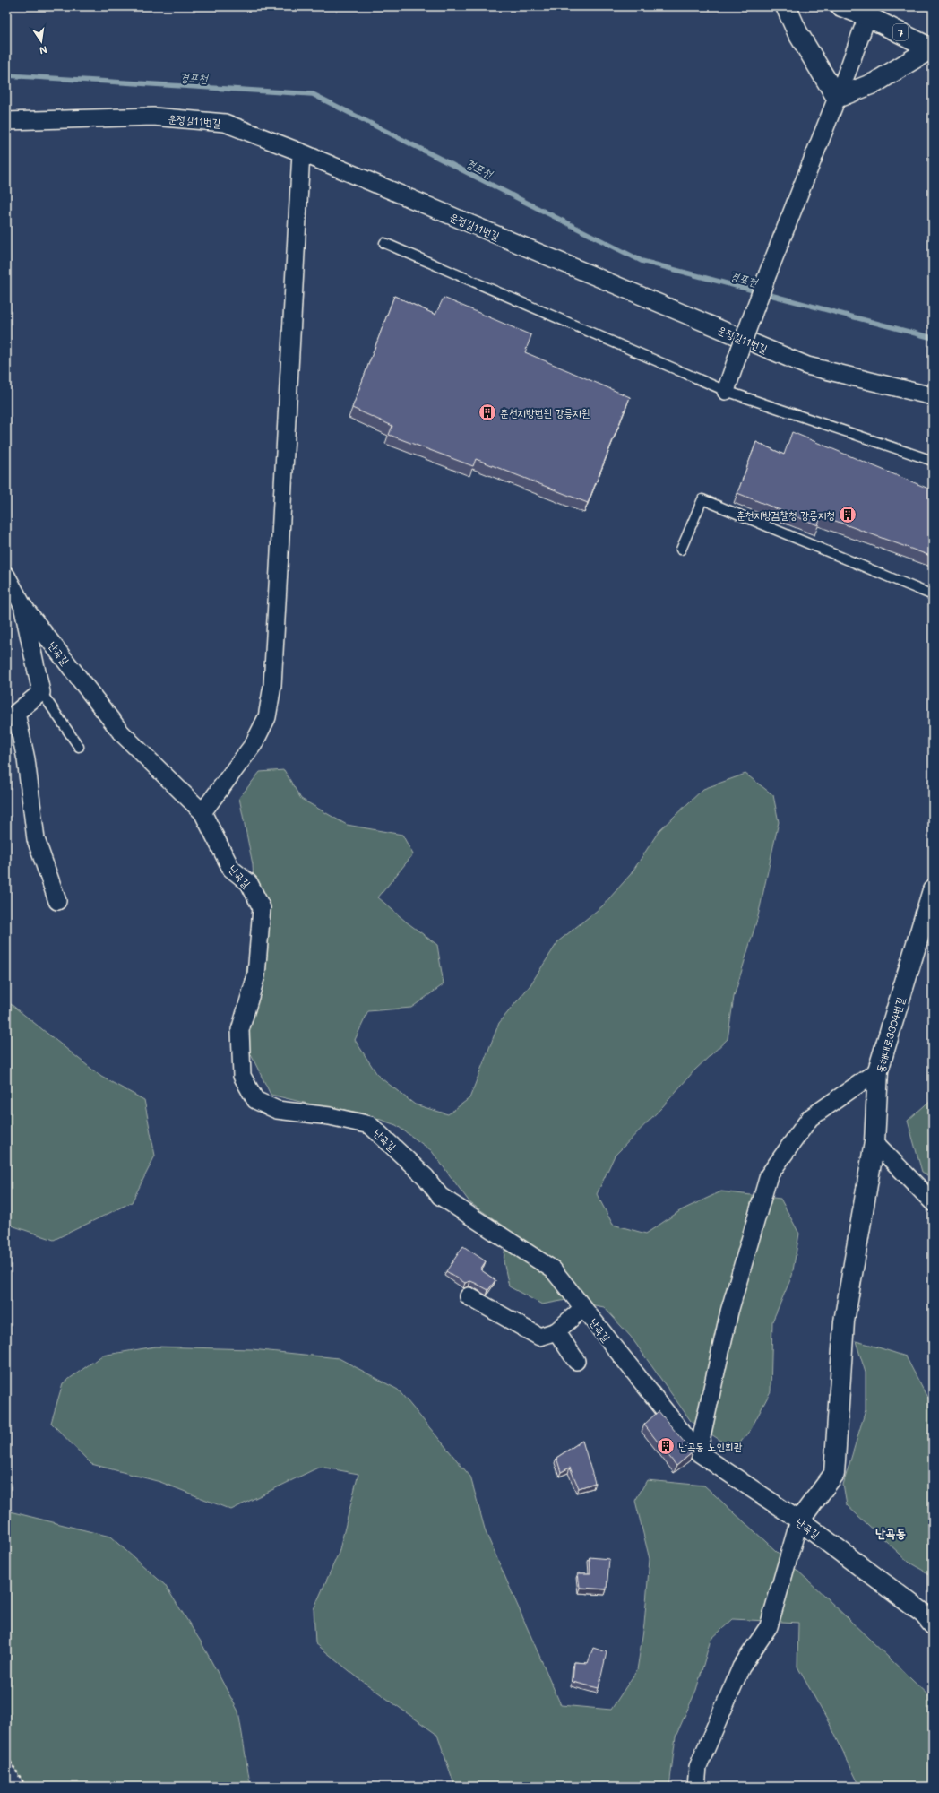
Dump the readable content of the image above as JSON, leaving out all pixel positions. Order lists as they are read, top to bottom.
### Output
{
  "streets": {
    "main road": ["7", "난곡길", "동해대로3304번길"],
    "street": ["운정길11번길"]
  },
  "crossings": [
    ["난곡길", "동해대로3304번길"]
  ],
  "districts": ["난곡동"],
  "water": ["경포천"],
  "places": {
    "building": ["춘천지방법원 강릉지원", "춘천지방검찰청 강릉지청", "난곡동 노인회관"]
  },
  "north": "bottom"
}
